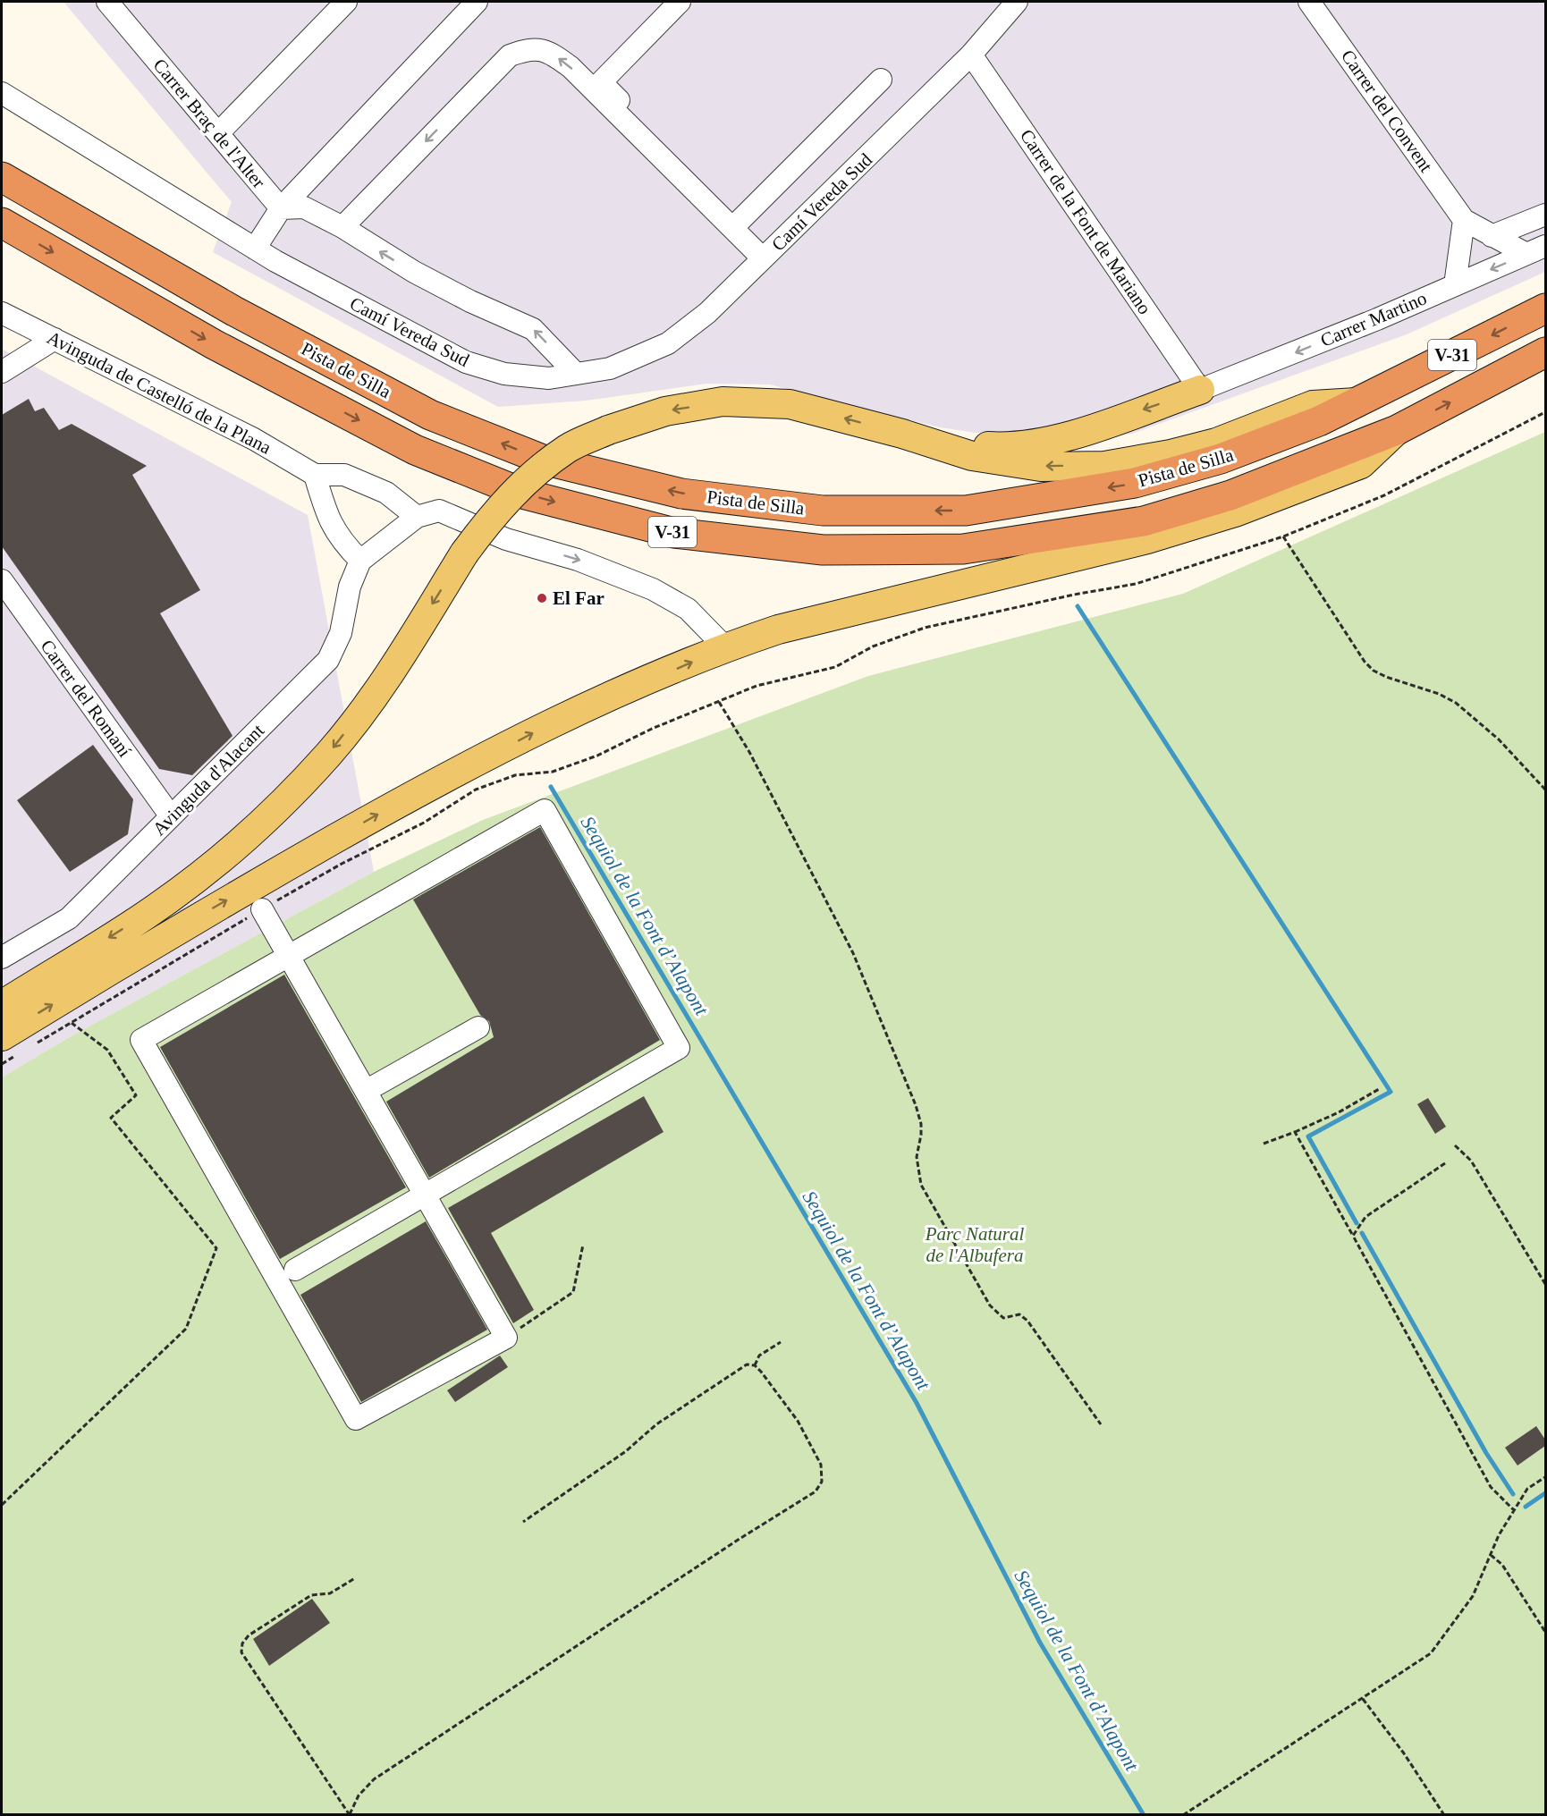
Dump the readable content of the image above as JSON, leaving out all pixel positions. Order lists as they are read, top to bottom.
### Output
{
  "streets": {
    "highway": ["V-31", "Pista de Silla"],
    "street": [
      "Carrer del Convent",
      "Carrer Braç de l'Alter",
      "Camí Vereda Sud",
      "Carrer de la Font de Mariano",
      "Carrer Martino",
      "Avinguda de Castelló de la Plana",
      "Carrer del Romaní",
      "Avinguda d'Alacant"
    ]
  },
  "crossings": [
    ["Carrer del Convent", "Carrer Martino"],
    ["Camí Vereda Sud", "Carrer de la Font de Mariano"],
    ["Carrer de la Font de Mariano", "Carrer Martino"],
    ["V-31", "Pista de Silla"],
    ["Carrer del Romaní", "Avinguda d'Alacant"]
  ],
  "one_way": ["Carrer Martino"],
  "water": ["Sequiol de la Font d’Alapont"],
  "parks": ["Parc Natural de l'Albufera"],
  "places": ["El Far"]
}
